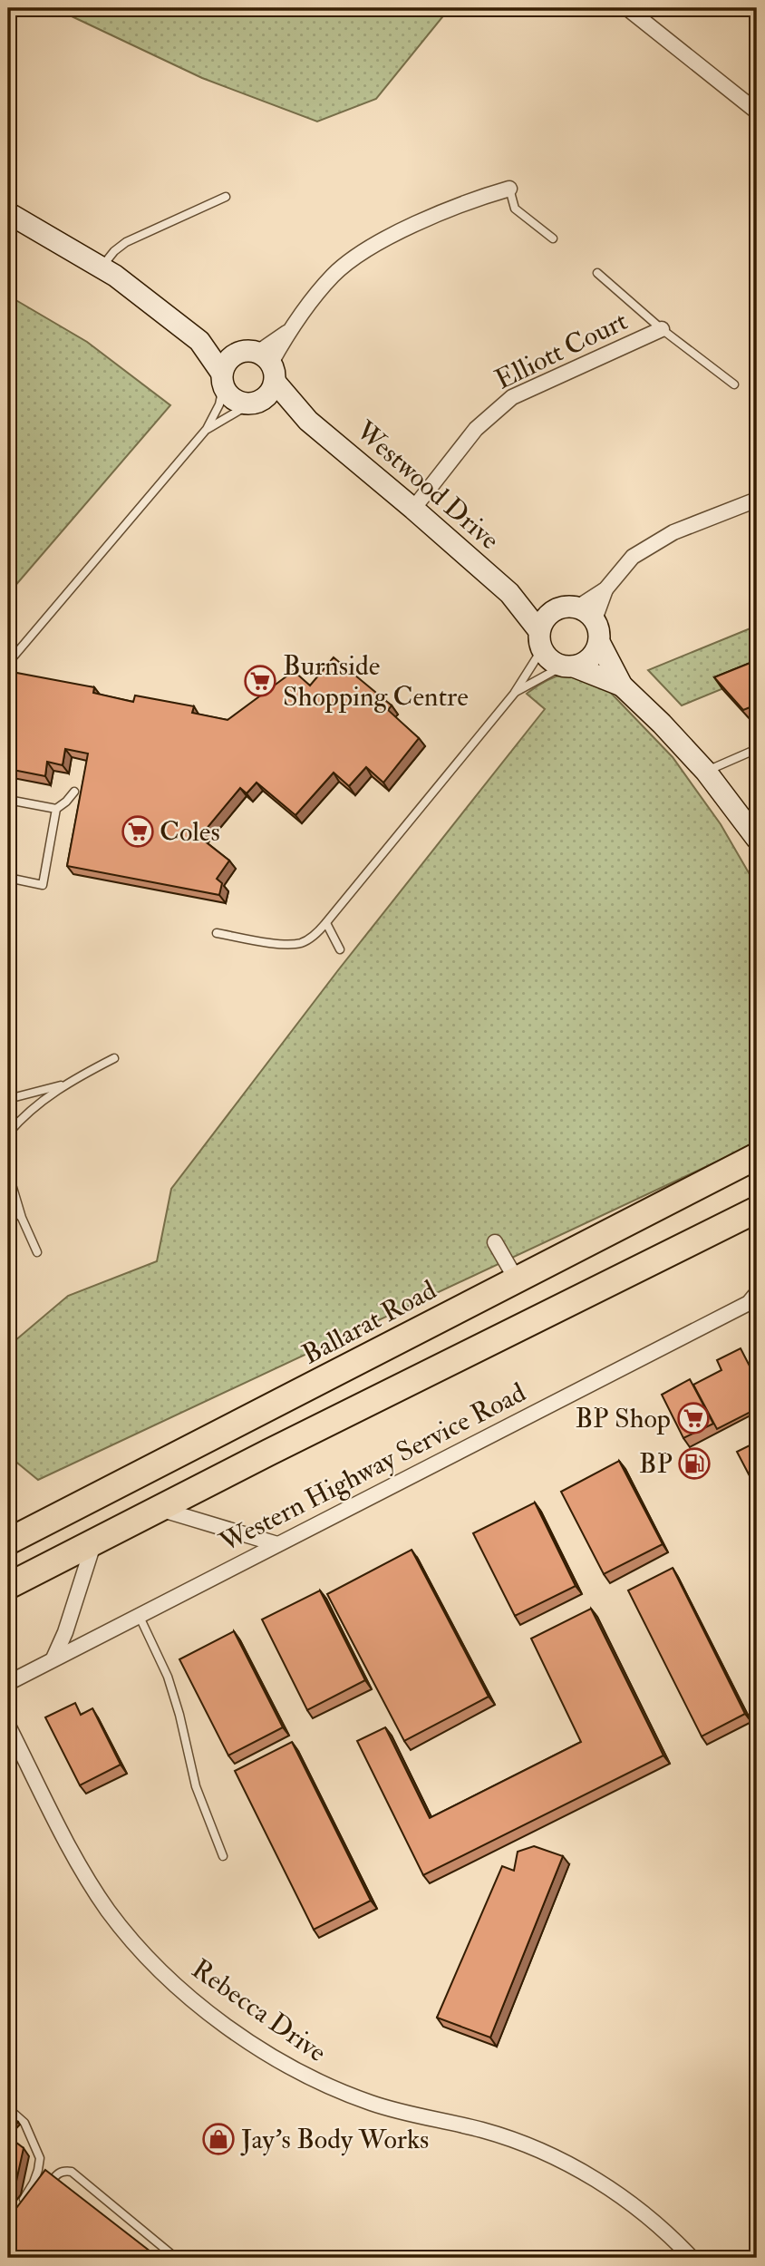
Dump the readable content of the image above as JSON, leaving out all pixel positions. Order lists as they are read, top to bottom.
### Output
{
  "streets": {
    "highway": ["Ballarat Road"],
    "street": [
      "Elliott Court",
      "Westwood Drive",
      "Western Highway Service Road",
      "Rebecca Drive"
    ]
  },
  "crossings": [
    ["Elliott Court", "Westwood Drive"]
  ],
  "places": {
    "supermarket": ["Burnside Shopping Centre", "Coles", "BP Shop"],
    "fuel station": ["BP"],
    "shop": ["Jay's Body Works"]
  }
}
